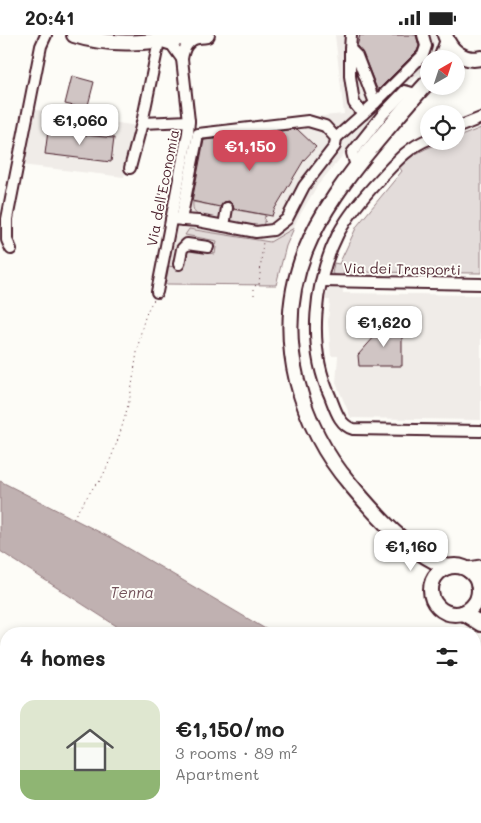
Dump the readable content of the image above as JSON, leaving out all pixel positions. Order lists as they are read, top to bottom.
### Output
{
  "streets": {
    "street": ["Via dell'Economia", "Via dei Trasporti"]
  },
  "water": ["Tenna"],
  "north": "top right",
  "page": {
    "status": "20:41",
    "price": [
      "€1,060",
      "€1,150",
      "€1,620",
      "€1,160"
    ],
    "heading": "4 homes",
    "list": [
      {
        "name": "€1,150/mo",
        "note": "3 rooms · 89 m² · Apartment"
      }
    ]
  }
}
